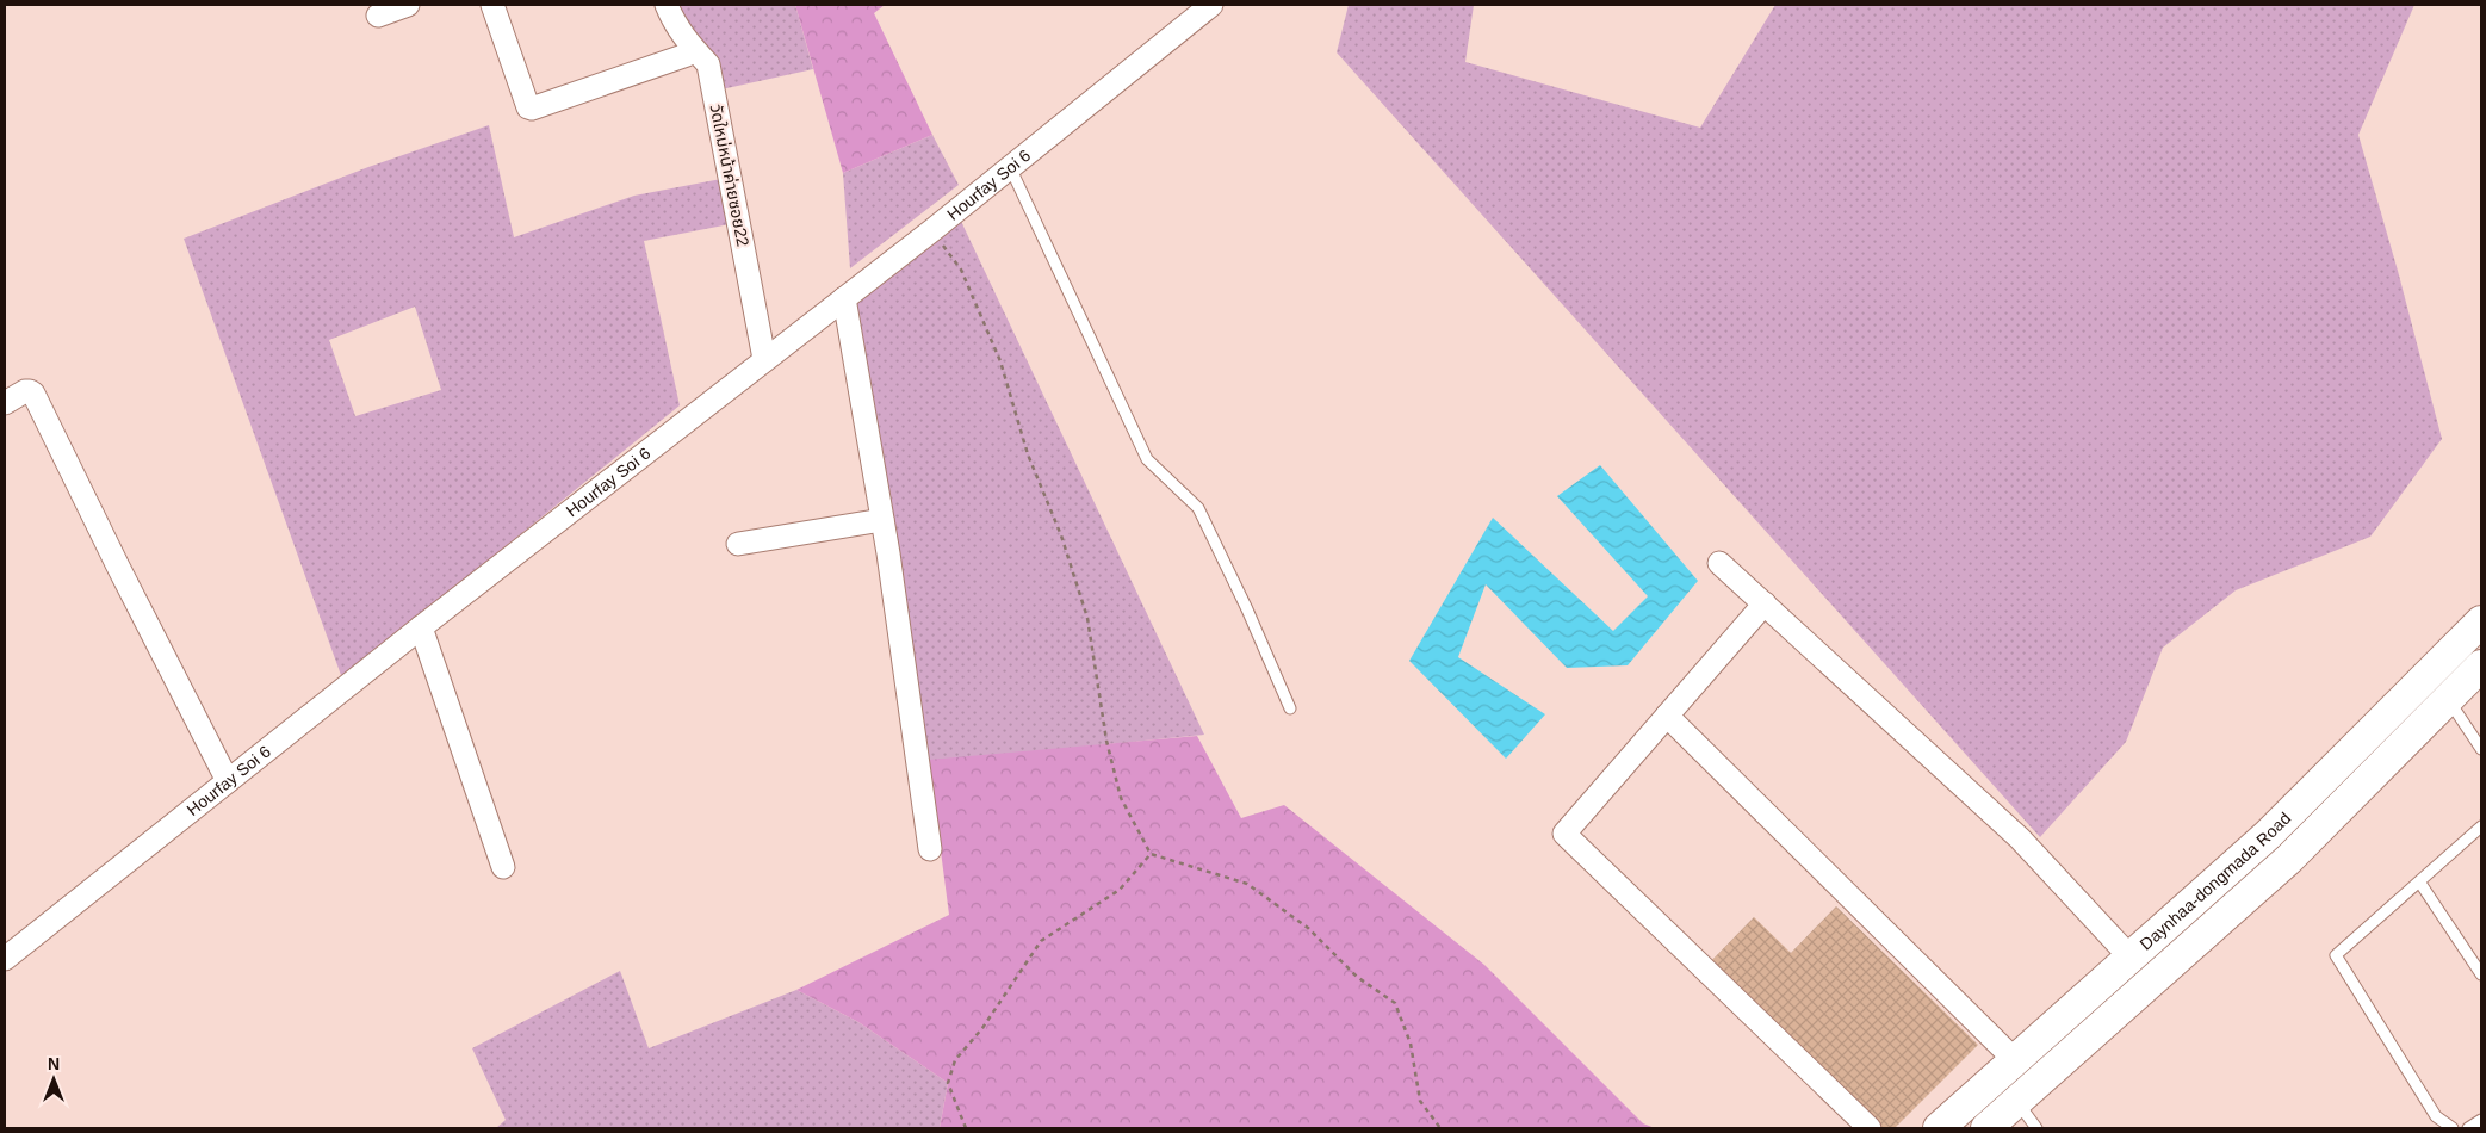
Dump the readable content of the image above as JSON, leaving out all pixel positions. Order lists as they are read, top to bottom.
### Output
{
  "streets": {
    "main road": ["Daynhaa-dongmada Road"],
    "street": ["วัดใหม่หน้าค่ายซอย22", "Hourfay Soi 6"]
  },
  "crossings": [
    ["วัดใหม่หน้าค่ายซอย22", "Hourfay Soi 6"]
  ],
  "north": "top"
}
